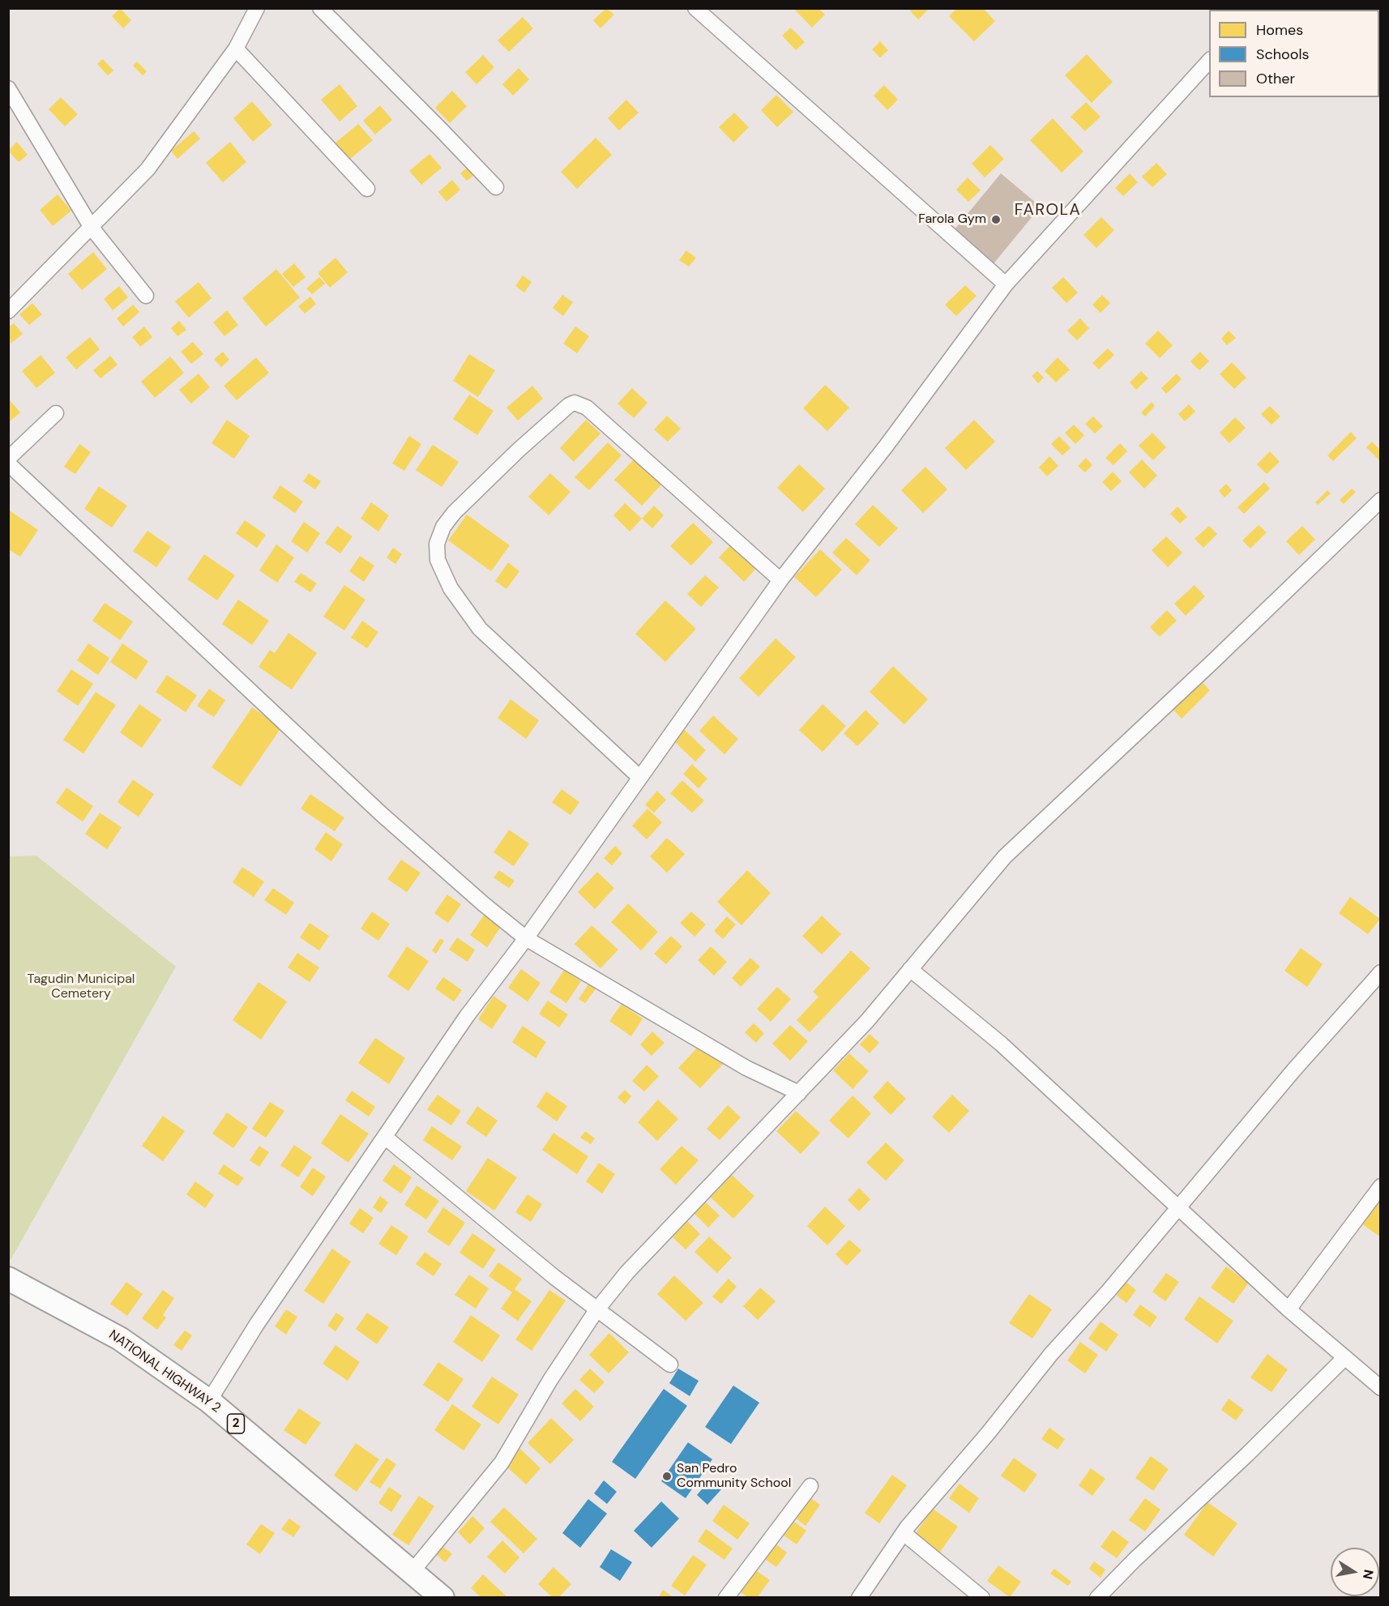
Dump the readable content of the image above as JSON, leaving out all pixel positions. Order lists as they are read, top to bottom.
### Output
{
  "streets": {
    "highway": ["NATIONAL HIGHWAY 2", "2"]
  },
  "districts": ["FAROLA"],
  "parks": ["Tagudin Municipal Cemetery"],
  "places": ["Farola Gym", "San Pedro Community School"],
  "legend": ["Homes", "Schools", "Other"],
  "north": "right"
}
